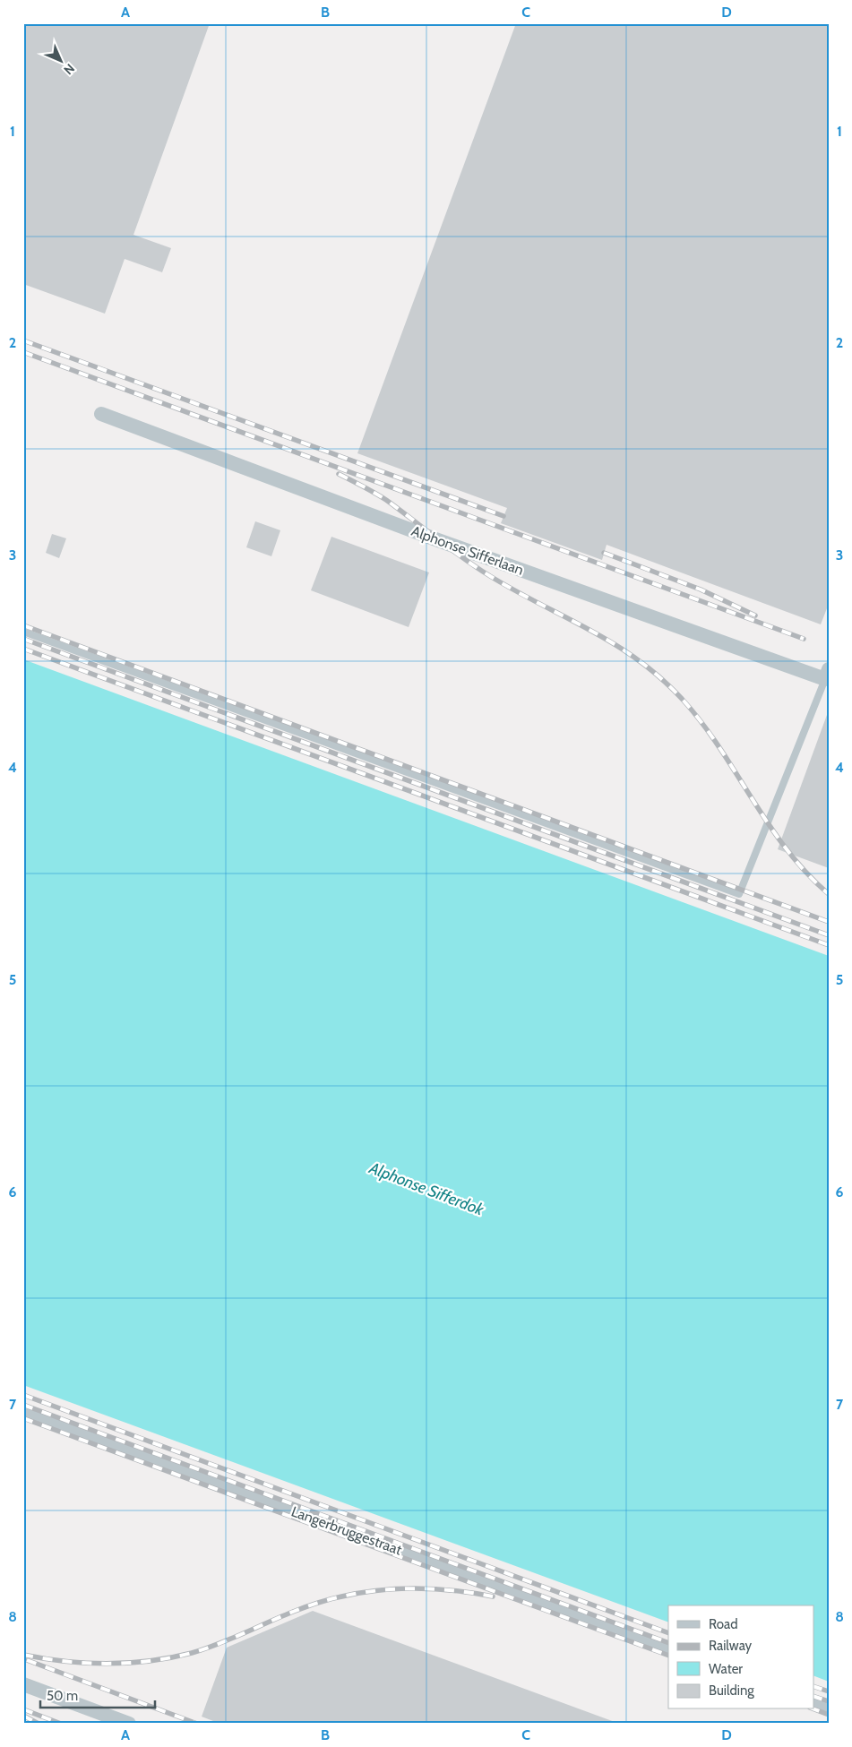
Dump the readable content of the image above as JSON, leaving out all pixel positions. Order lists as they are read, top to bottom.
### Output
{
  "streets": {
    "street": ["Alphonse Sifferlaan", "Langerbruggestraat"]
  },
  "water": ["Alphonse Sifferdok"],
  "legend": [
    "Road",
    "Railway",
    "Water",
    "Building"
  ],
  "scale_bar": "50 m",
  "north": "bottom right",
  "grid": {
    "columns": [
      "A",
      "B",
      "C",
      "D"
    ],
    "rows": [
      "1",
      "2",
      "3",
      "4",
      "5",
      "6",
      "7",
      "8"
    ]
  }
}
